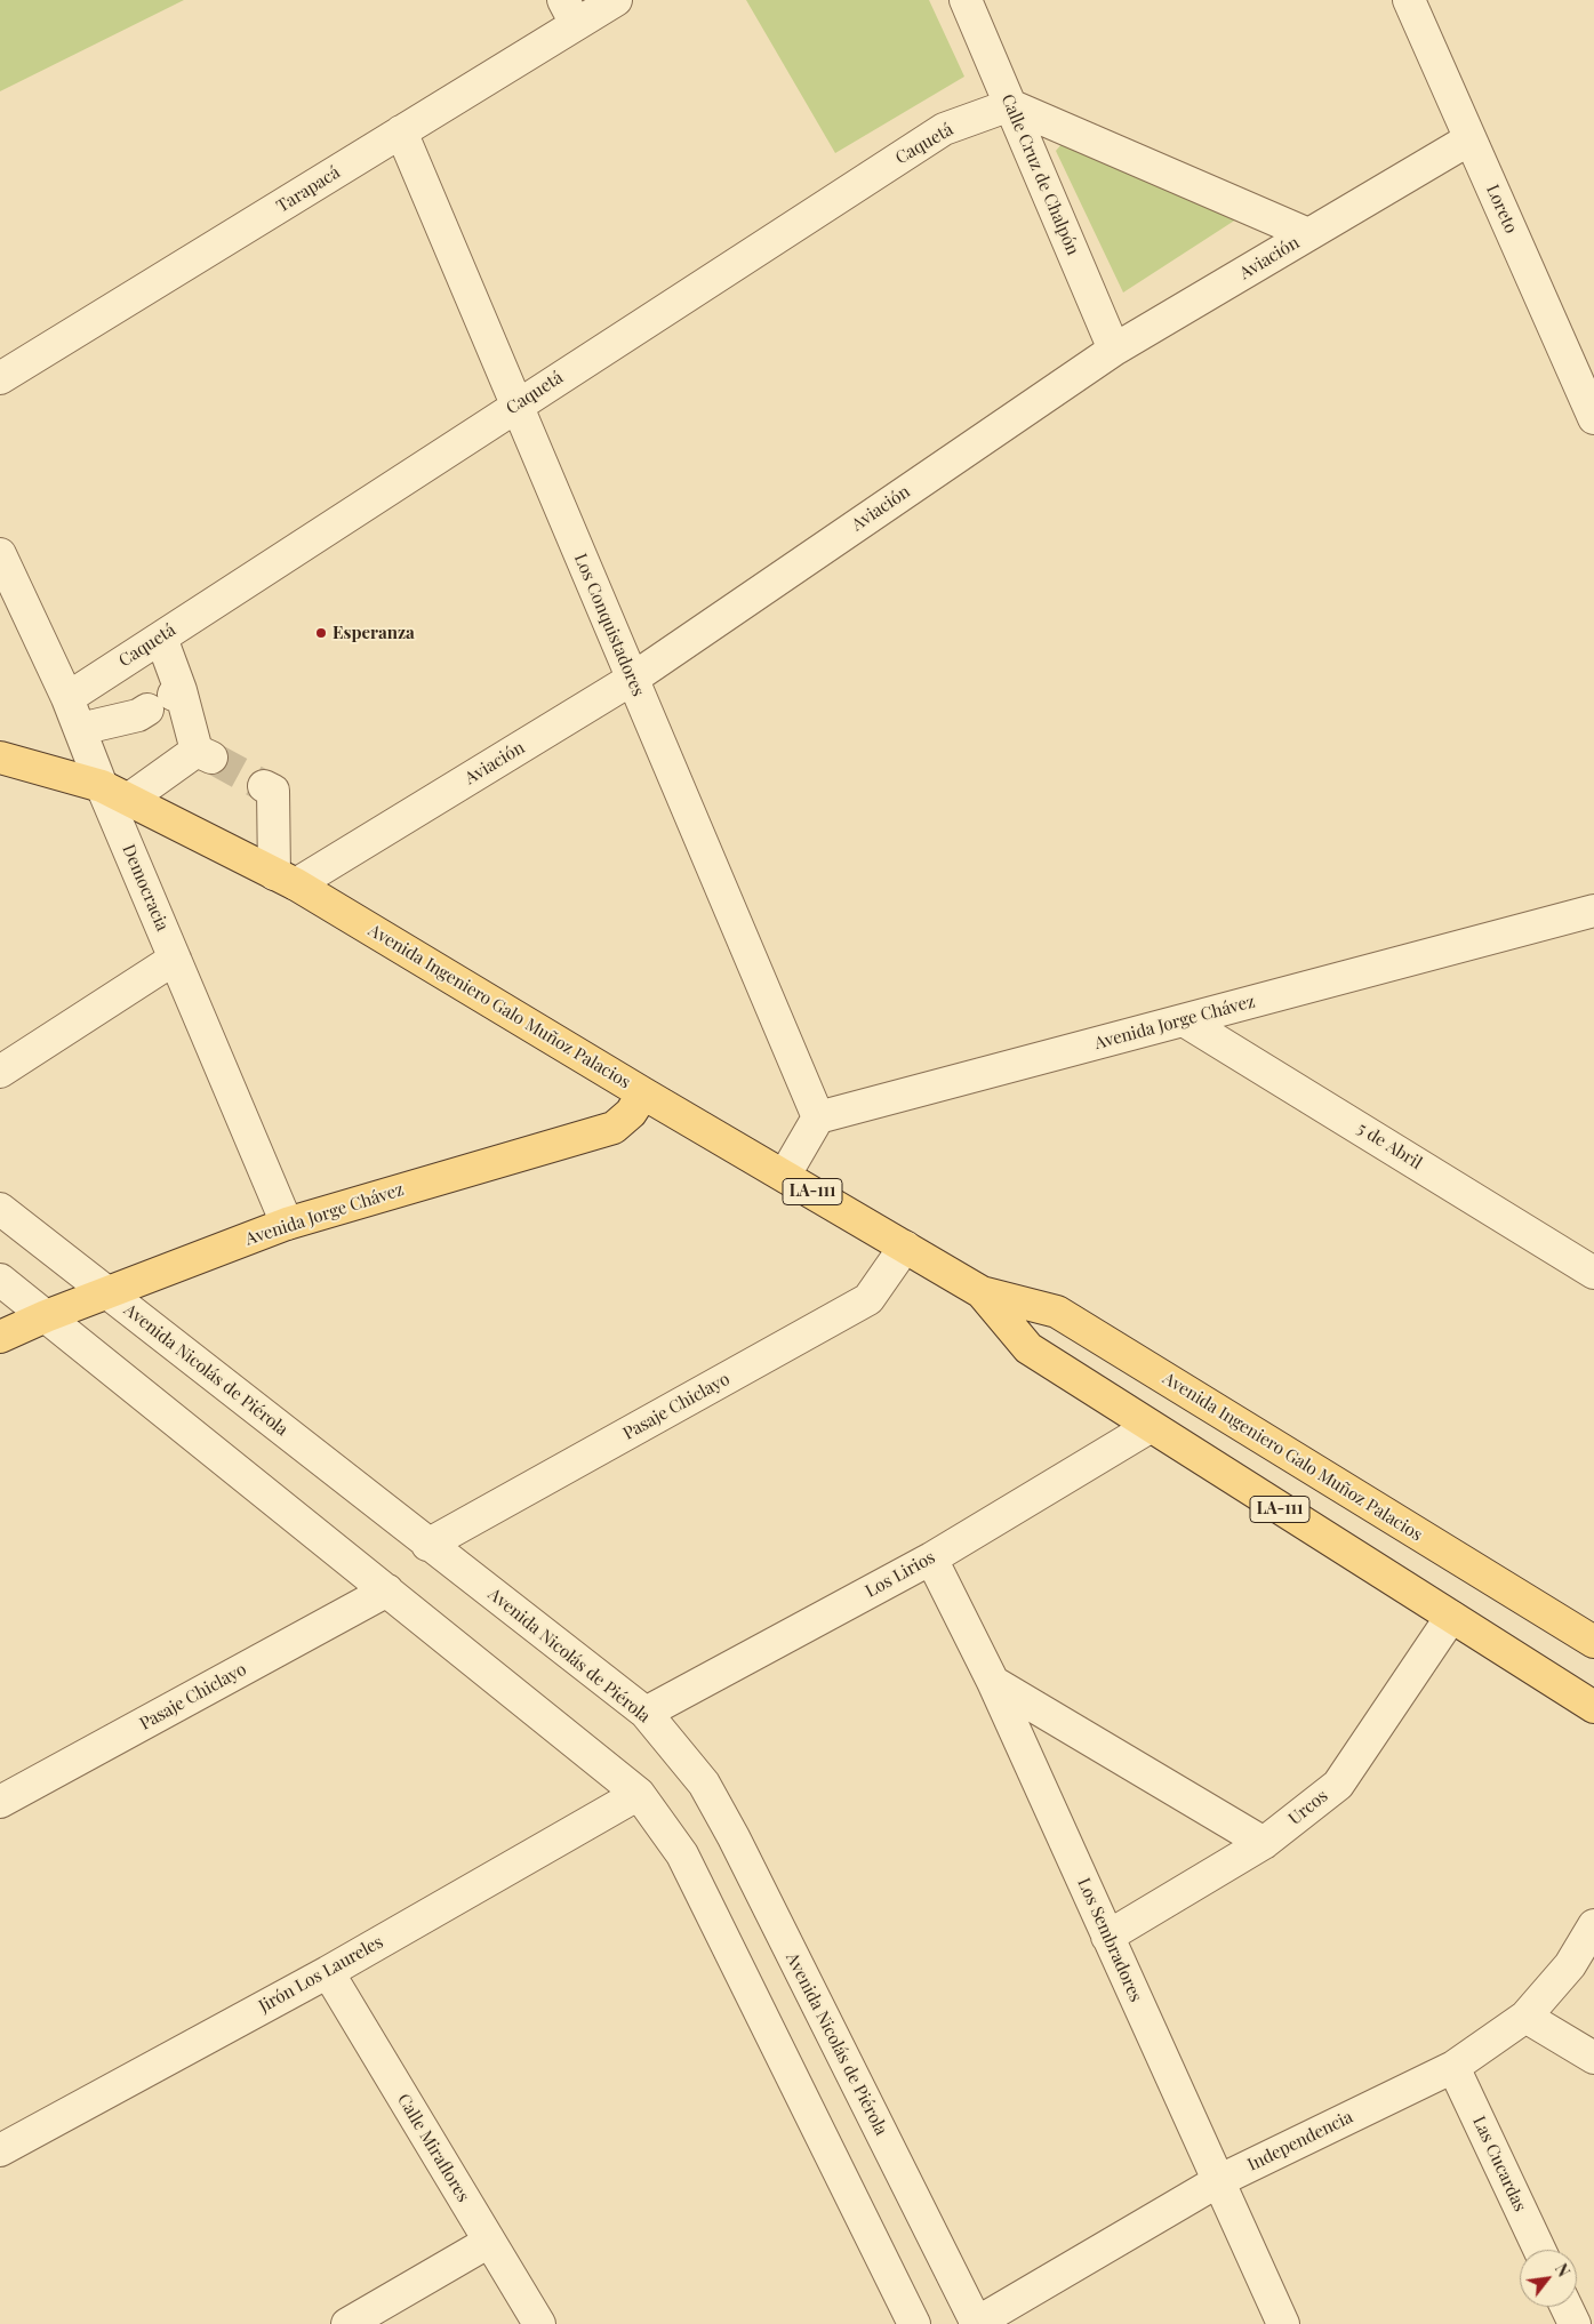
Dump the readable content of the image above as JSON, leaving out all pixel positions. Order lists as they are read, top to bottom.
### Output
{
  "streets": {
    "main road": ["Avenida Ingeniero Galo Muñoz Palacios", "Avenida Jorge Chávez", "LA-111"],
    "street": [
      "Caquetá",
      "Calle Cruz de Chalpón",
      "Tarapacá",
      "Loreto",
      "Aviación",
      "Los Conquistadores",
      "Democracia",
      "5 de Abril",
      "Avenida Nicolás de Piérola",
      "Pasaje Chiclayo",
      "Los Lirios",
      "Urcos",
      "Los Sembradores",
      "Jirón Los Laureles",
      "Independencia",
      "Calle Miraflores",
      "Las Cucardas"
    ]
  },
  "crossings": [
    ["Caquetá", "Calle Cruz de Chalpón"],
    ["Caquetá", "Los Conquistadores"],
    ["Caquetá", "Democracia"],
    ["Calle Cruz de Chalpón", "Aviación"],
    ["Tarapacá", "Los Conquistadores"],
    ["Loreto", "Aviación"],
    ["Aviación", "Los Conquistadores"],
    ["Aviación", "Avenida Ingeniero Galo Muñoz Palacios"],
    ["Los Conquistadores", "Avenida Jorge Chávez"],
    ["Democracia", "Avenida Ingeniero Galo Muñoz Palacios"],
    ["Democracia", "Avenida Jorge Chávez"],
    ["Avenida Ingeniero Galo Muñoz Palacios", "Avenida Jorge Chávez"],
    ["Avenida Ingeniero Galo Muñoz Palacios", "Pasaje Chiclayo"],
    ["Avenida Ingeniero Galo Muñoz Palacios", "Los Lirios"],
    ["Avenida Ingeniero Galo Muñoz Palacios", "Urcos"],
    ["Avenida Jorge Chávez", "5 de Abril"],
    ["Avenida Jorge Chávez", "Avenida Nicolás de Piérola"],
    ["Avenida Nicolás de Piérola", "Pasaje Chiclayo"],
    ["Avenida Nicolás de Piérola", "Los Lirios"],
    ["Avenida Nicolás de Piérola", "Independencia"],
    ["Los Lirios", "Los Sembradores"],
    ["Urcos", "Los Sembradores"],
    ["Los Sembradores", "Independencia"],
    ["Jirón Los Laureles", "Calle Miraflores"],
    ["Independencia", "Las Cucardas"]
  ],
  "places": ["Esperanza"],
  "north": "top right"
}
